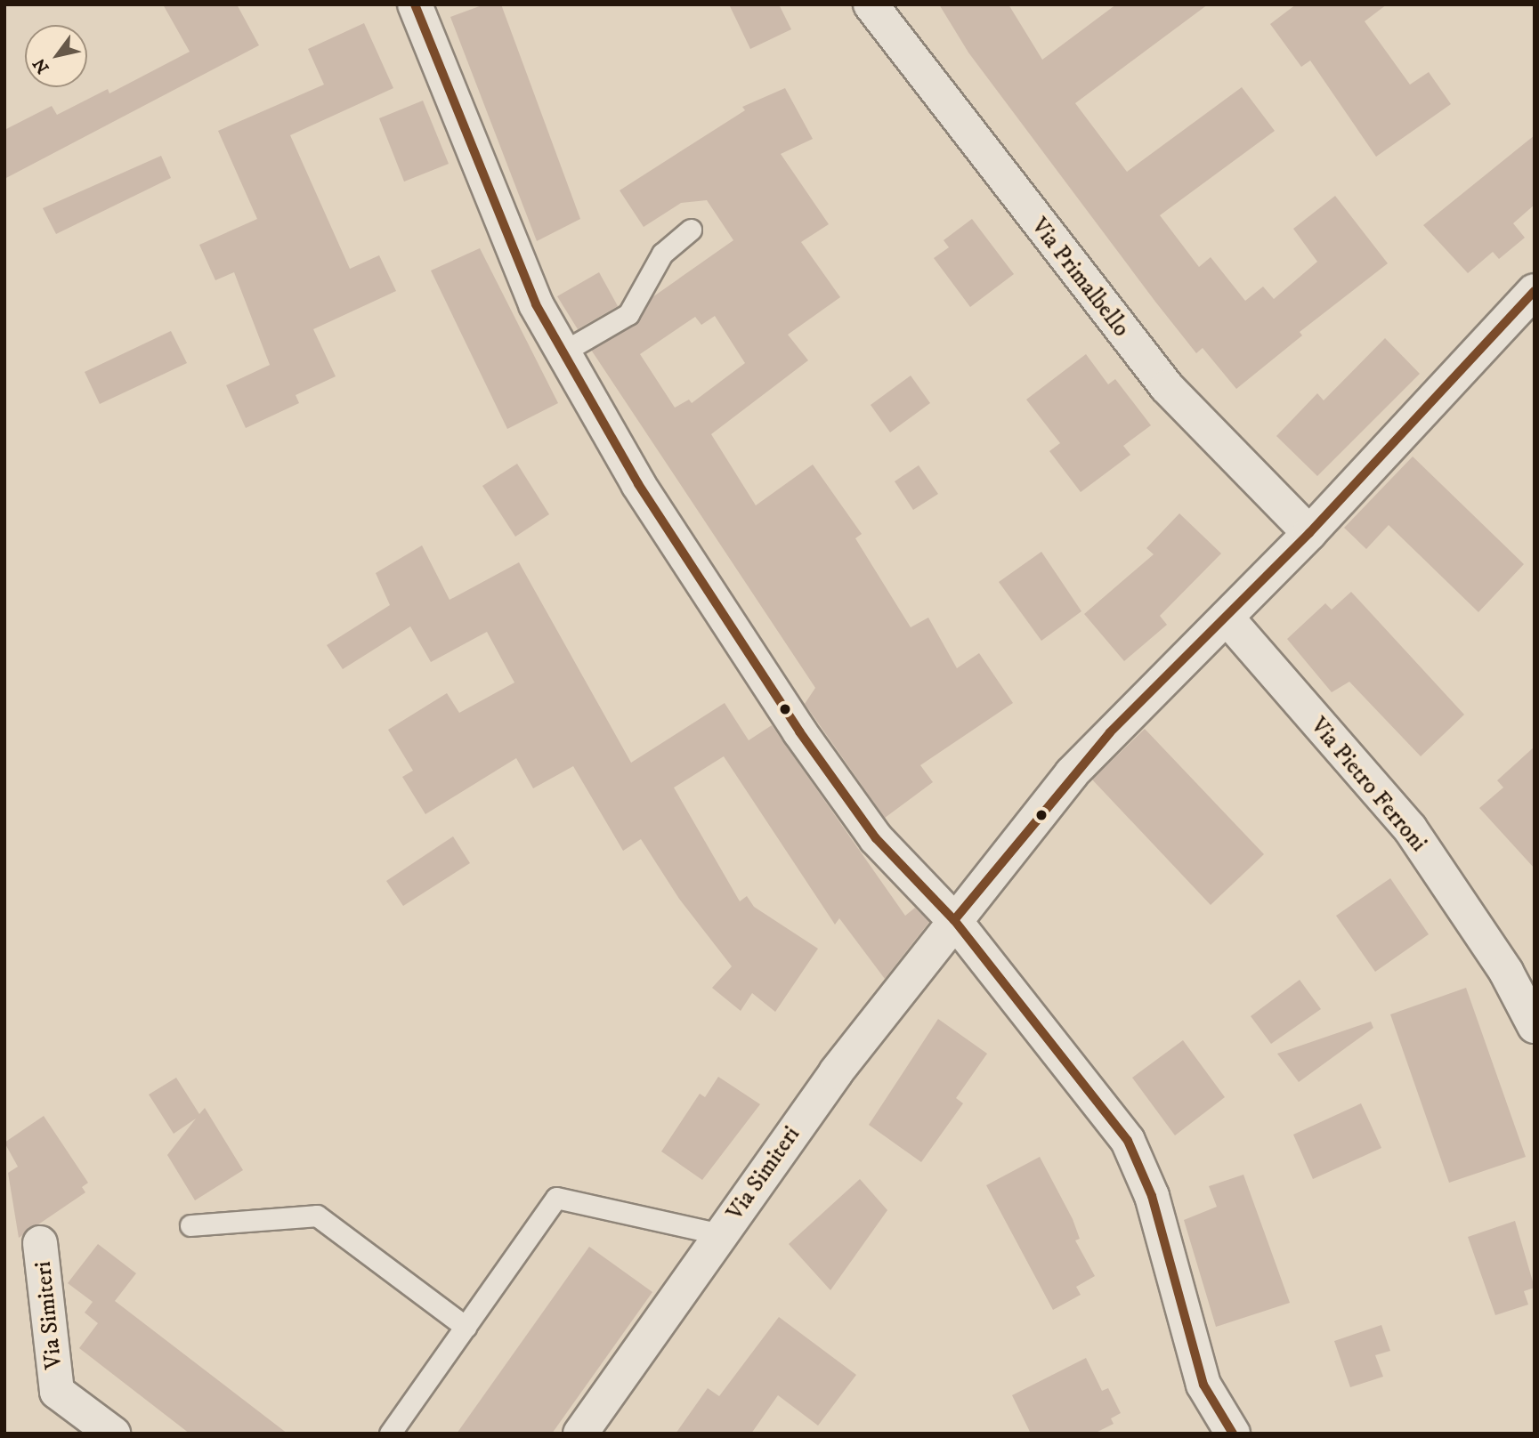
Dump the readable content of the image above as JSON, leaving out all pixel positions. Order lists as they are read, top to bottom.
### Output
{
  "streets": {
    "street": ["Via Primalbello", "Via Pietro Ferroni", "Via Simiteri"]
  },
  "crossings": [
    ["Via Primalbello", "Via Simiteri"],
    ["Via Pietro Ferroni", "Via Simiteri"]
  ],
  "north": "bottom left"
}
